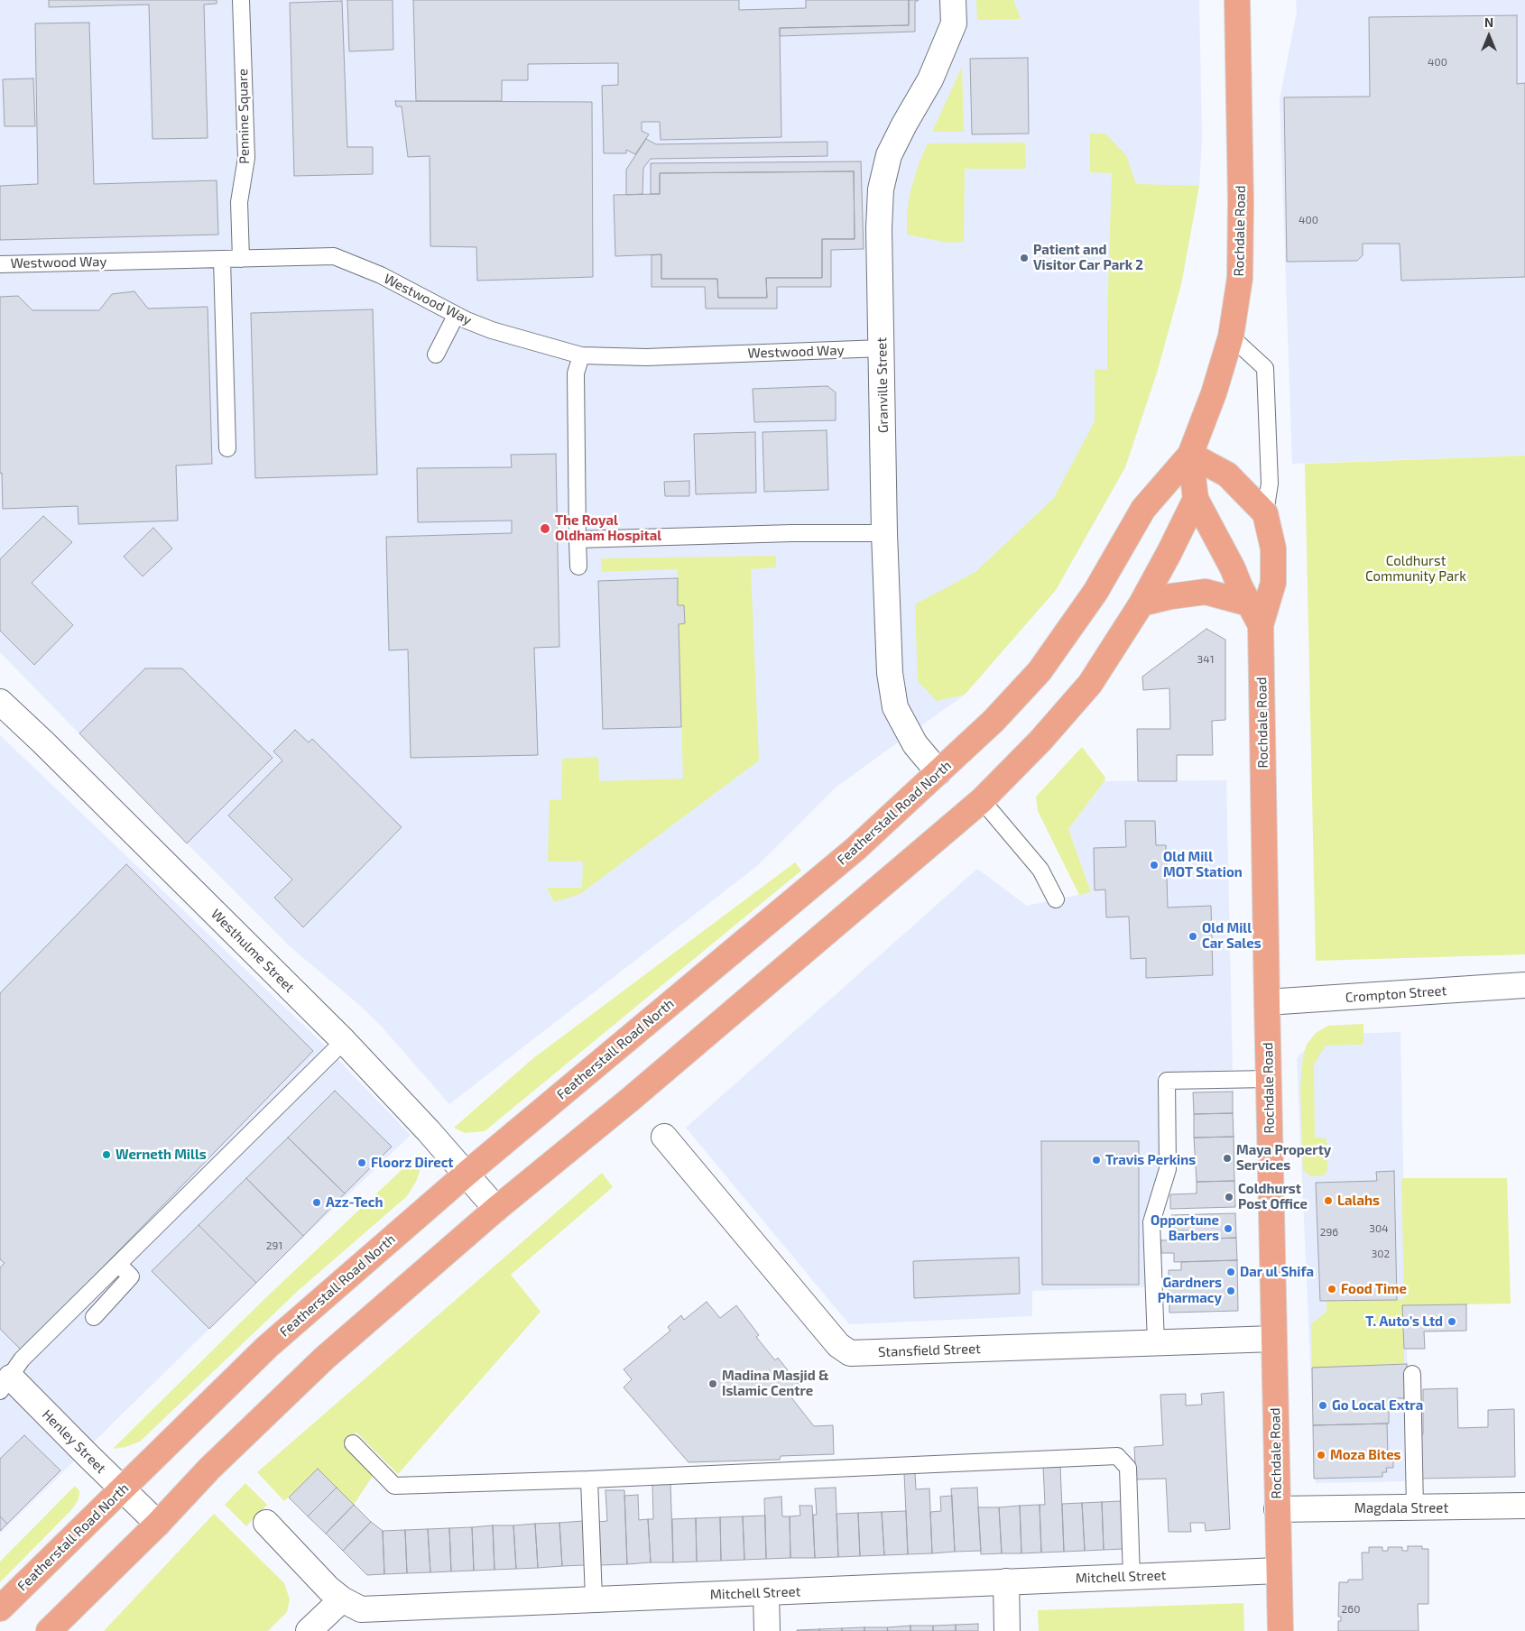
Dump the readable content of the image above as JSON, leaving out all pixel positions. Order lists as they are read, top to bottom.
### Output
{
  "streets": {
    "main road": ["Rochdale Road", "Featherstall Road North"],
    "street": [
      "Granville Street",
      "Westhulme Street",
      "Crompton Street",
      "Stansfield Street",
      "Henley Street",
      "Magdala Street",
      "Mitchell Street"
    ],
    "lane": ["Pennine Square", "Westwood Way"]
  },
  "crossings": [
    ["Pennine Square", "Westwood Way"],
    ["Rochdale Road", "Featherstall Road North"],
    ["Rochdale Road", "Crompton Street"],
    ["Rochdale Road", "Stansfield Street"],
    ["Rochdale Road", "Magdala Street"],
    ["Rochdale Road", "Mitchell Street"],
    ["Westwood Way", "Granville Street"],
    ["Granville Street", "Featherstall Road North"],
    ["Featherstall Road North", "Westhulme Street"],
    ["Featherstall Road North", "Henley Street"]
  ],
  "parks": ["Coldhurst Community Park"],
  "places": [
    "Patient and Visitor Car Park 2",
    "The Royal Oldham Hospital",
    "Old Mill MOT Station",
    "Old Mill Car Sales",
    "Werneth Mills",
    "Maya Property Services",
    "Travis Perkins",
    "Floorz Direct",
    "Coldhurst Post Office",
    "Lalahs",
    "Azz-Tech",
    "Opportune Barbers",
    "Dar ul Shifa",
    "Food Time",
    "Gardners Pharmacy",
    "T. Auto's Ltd",
    "Madina Masjid & Islamic Centre",
    "Go Local Extra",
    "Moza Bites"
  ],
  "house_numbers": [
    "400",
    "400",
    "341",
    "304",
    "296",
    "291",
    "302",
    "260"
  ],
  "north": "top"
}
